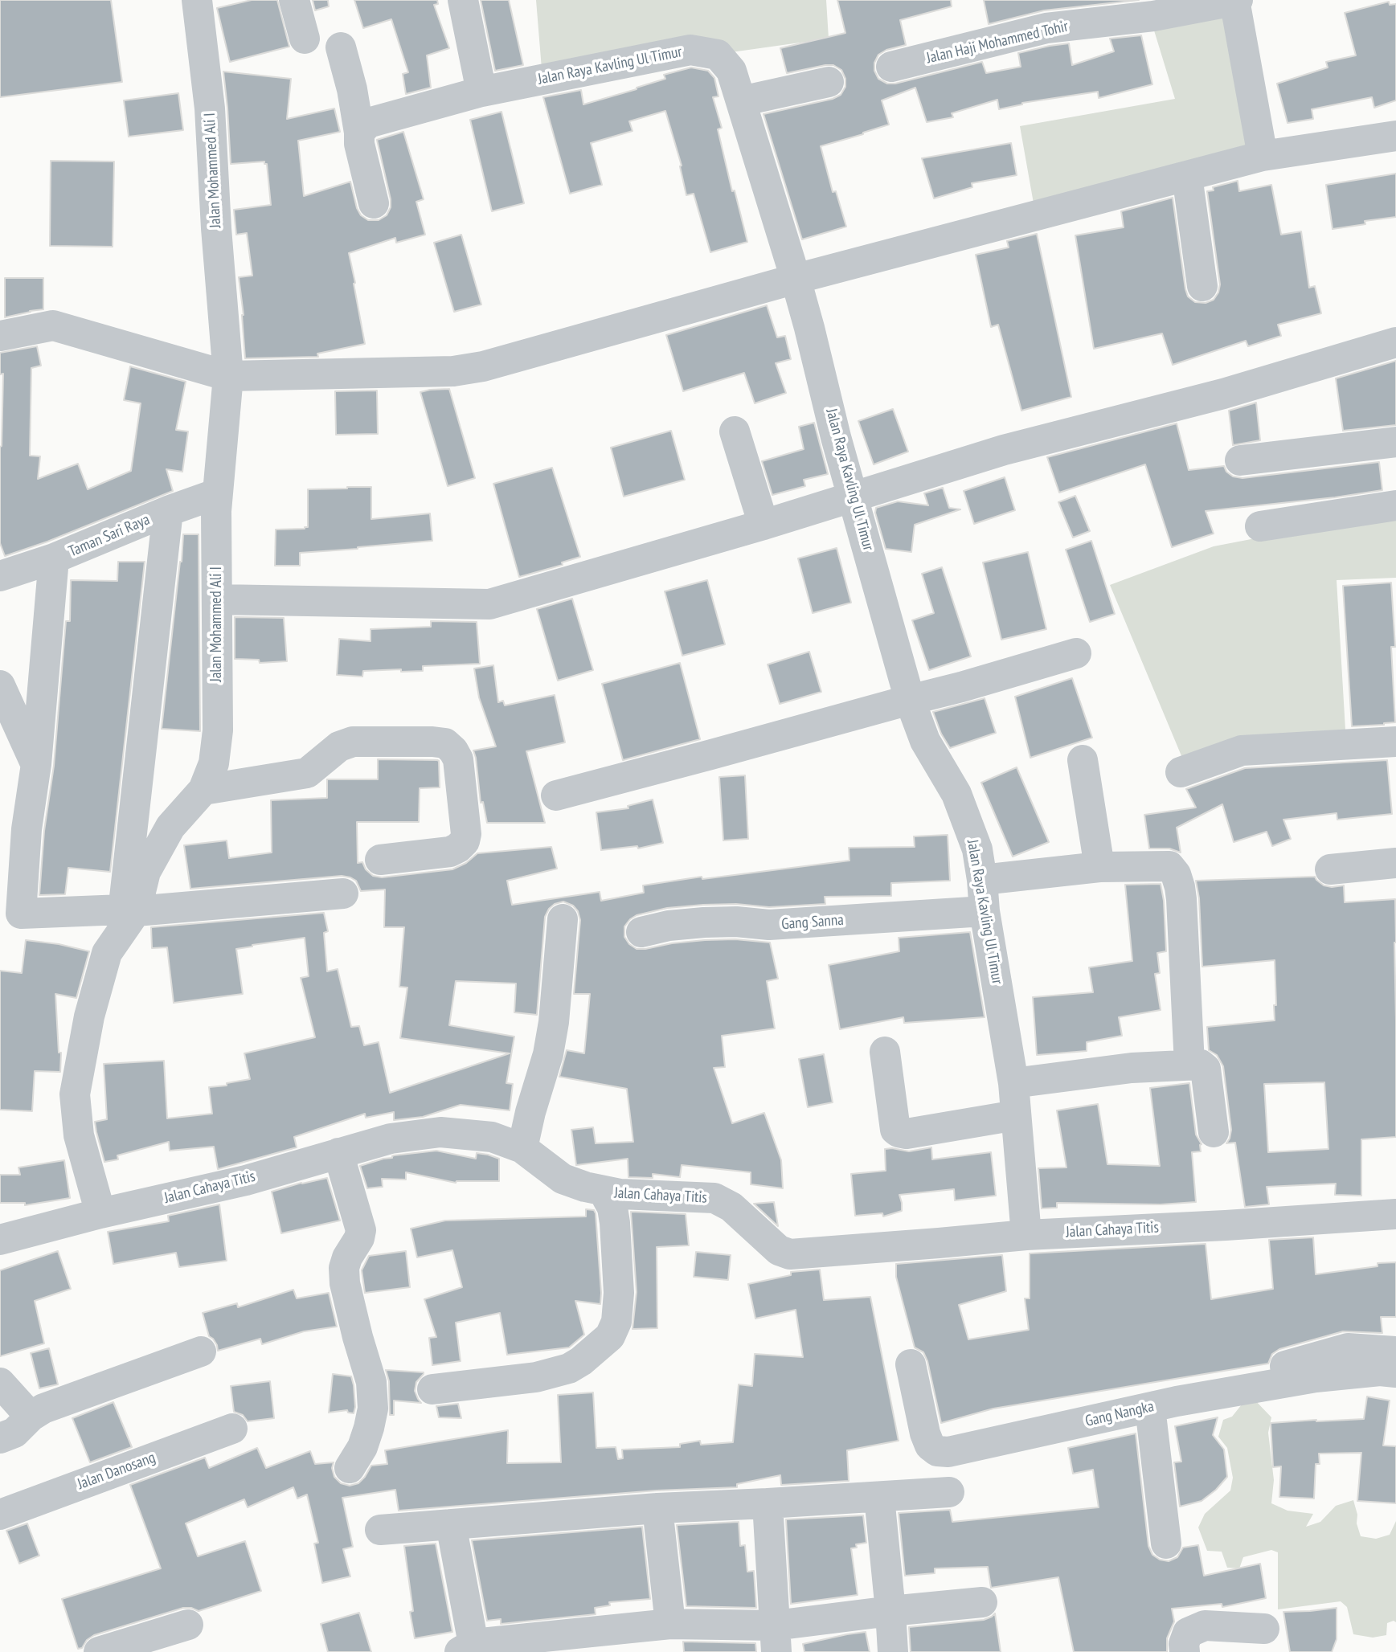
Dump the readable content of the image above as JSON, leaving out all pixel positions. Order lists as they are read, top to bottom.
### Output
{
  "streets": {
    "street": [
      "Jalan Haji Mohammed Tohir",
      "Jalan Raya Kavling Ul Timur",
      "Jalan Mohammed Ali I",
      "Taman Sari Raya",
      "Gang Sanna",
      "Jalan Cahaya Titis",
      "Gang Nangka",
      "Jalan Danosang"
    ]
  },
  "crossings": [
    ["Jalan Raya Kavling Ul Timur", "Gang Sanna"],
    ["Jalan Raya Kavling Ul Timur", "Jalan Cahaya Titis"],
    ["Jalan Mohammed Ali I", "Taman Sari Raya"],
    ["Jalan Mohammed Ali I", "Jalan Cahaya Titis"]
  ]
}
